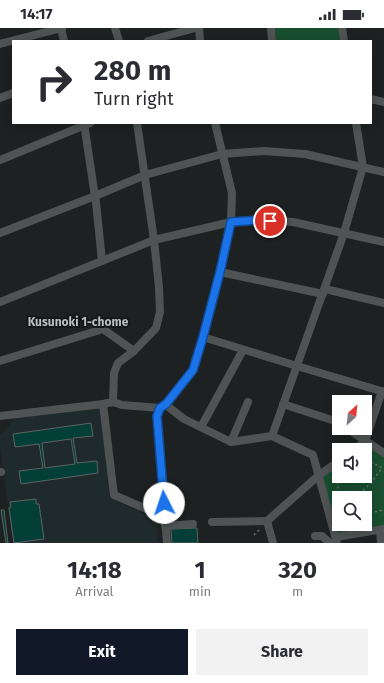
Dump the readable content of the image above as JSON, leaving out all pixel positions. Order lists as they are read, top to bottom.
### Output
{
  "districts": ["Kusunoki 1-chome"],
  "north": "top right",
  "page": {
    "status": "14:17",
    "turn": ["280 m", "Turn right"],
    "eta": [
      "14:18",
      "Arrival",
      "1",
      "min",
      "320",
      "m"
    ],
    "buttons": ["Exit", "Share"]
  }
}
